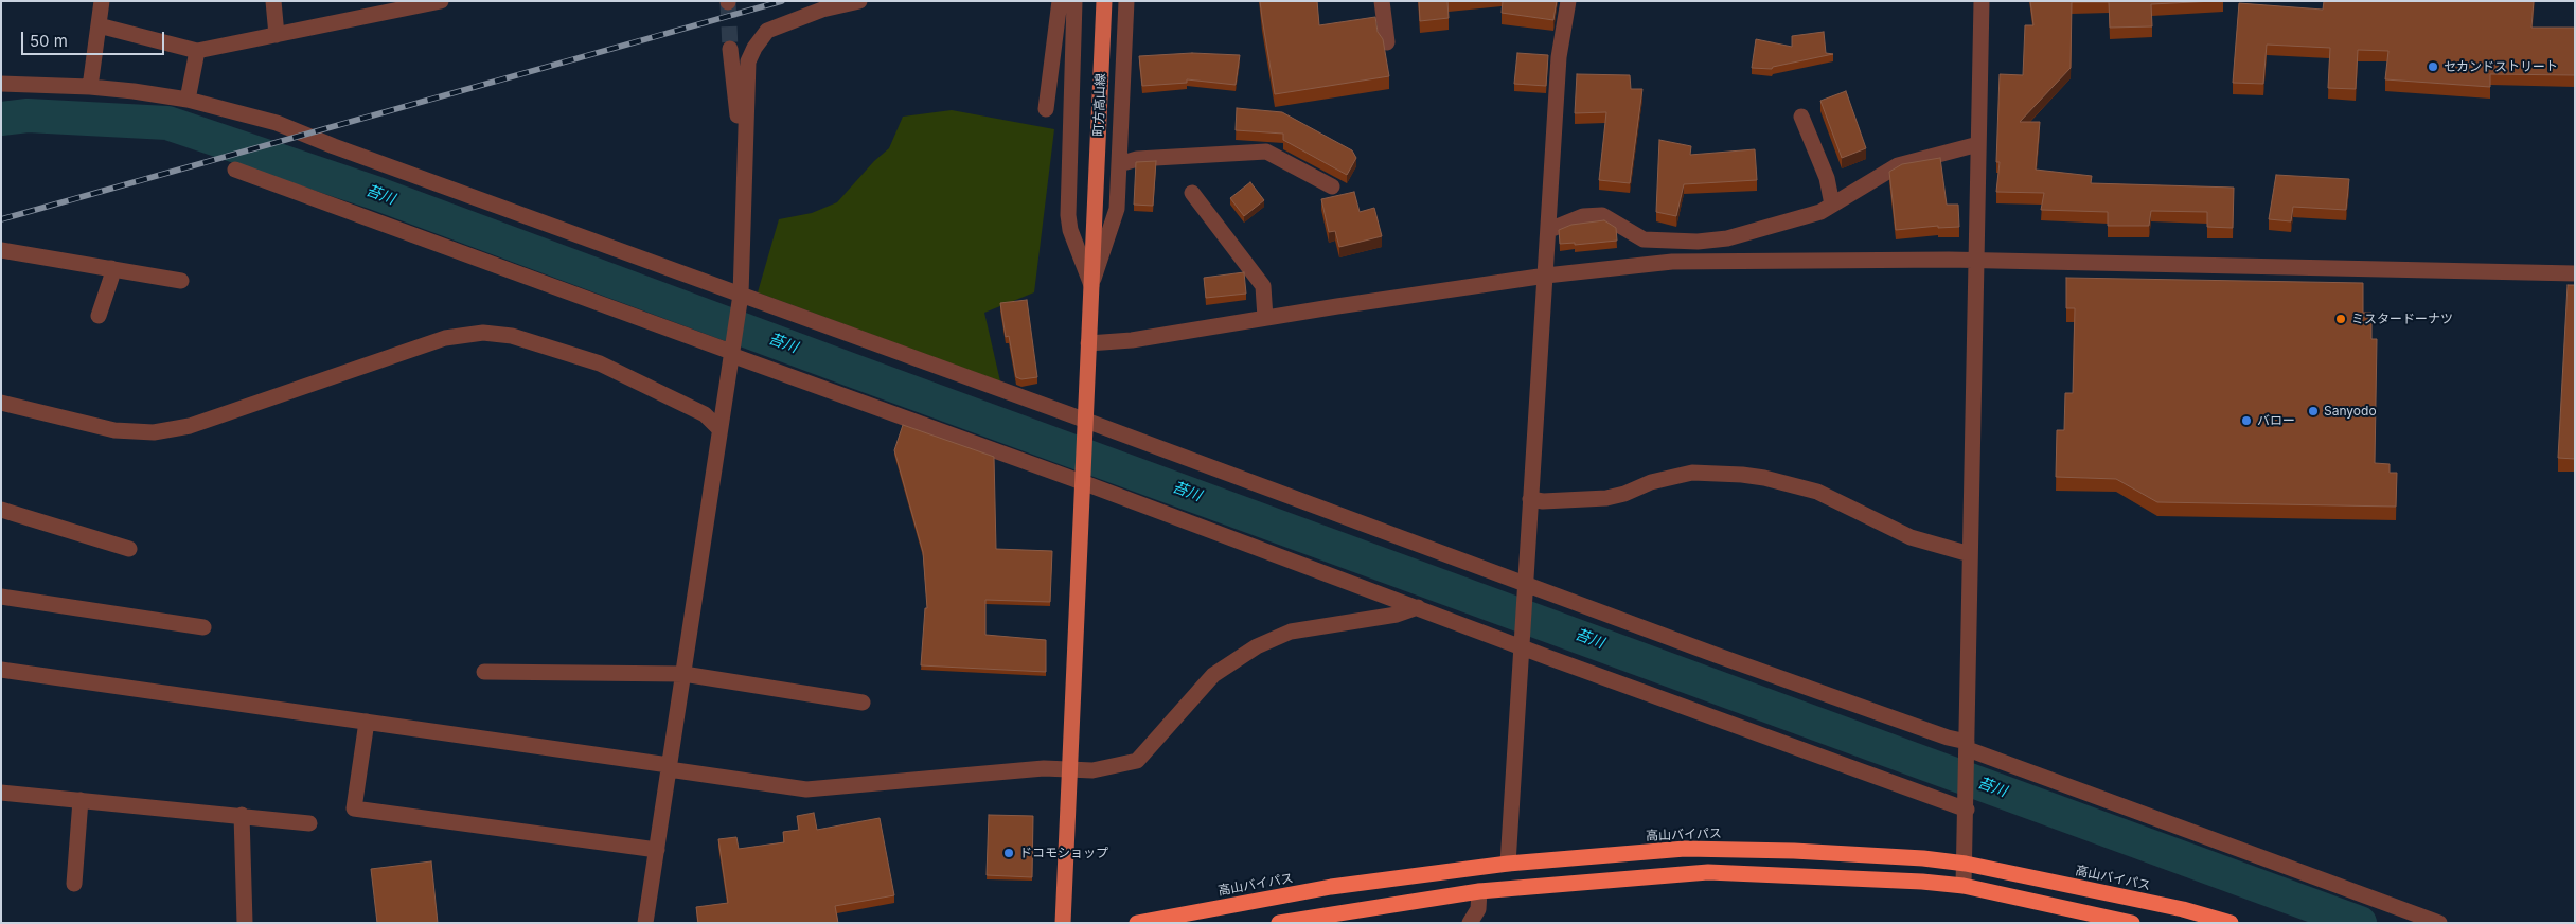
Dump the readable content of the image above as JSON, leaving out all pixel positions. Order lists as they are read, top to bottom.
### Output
{
  "streets": {
    "highway": ["高山バイパス"],
    "main road": ["町方高山線"]
  },
  "water": ["苔川"],
  "places": [
    "セカンドストリート",
    "ミスタードーナツ",
    "Sanyodo",
    "バロー",
    "ドコモショップ"
  ],
  "scale_bar": "50 m"
}
